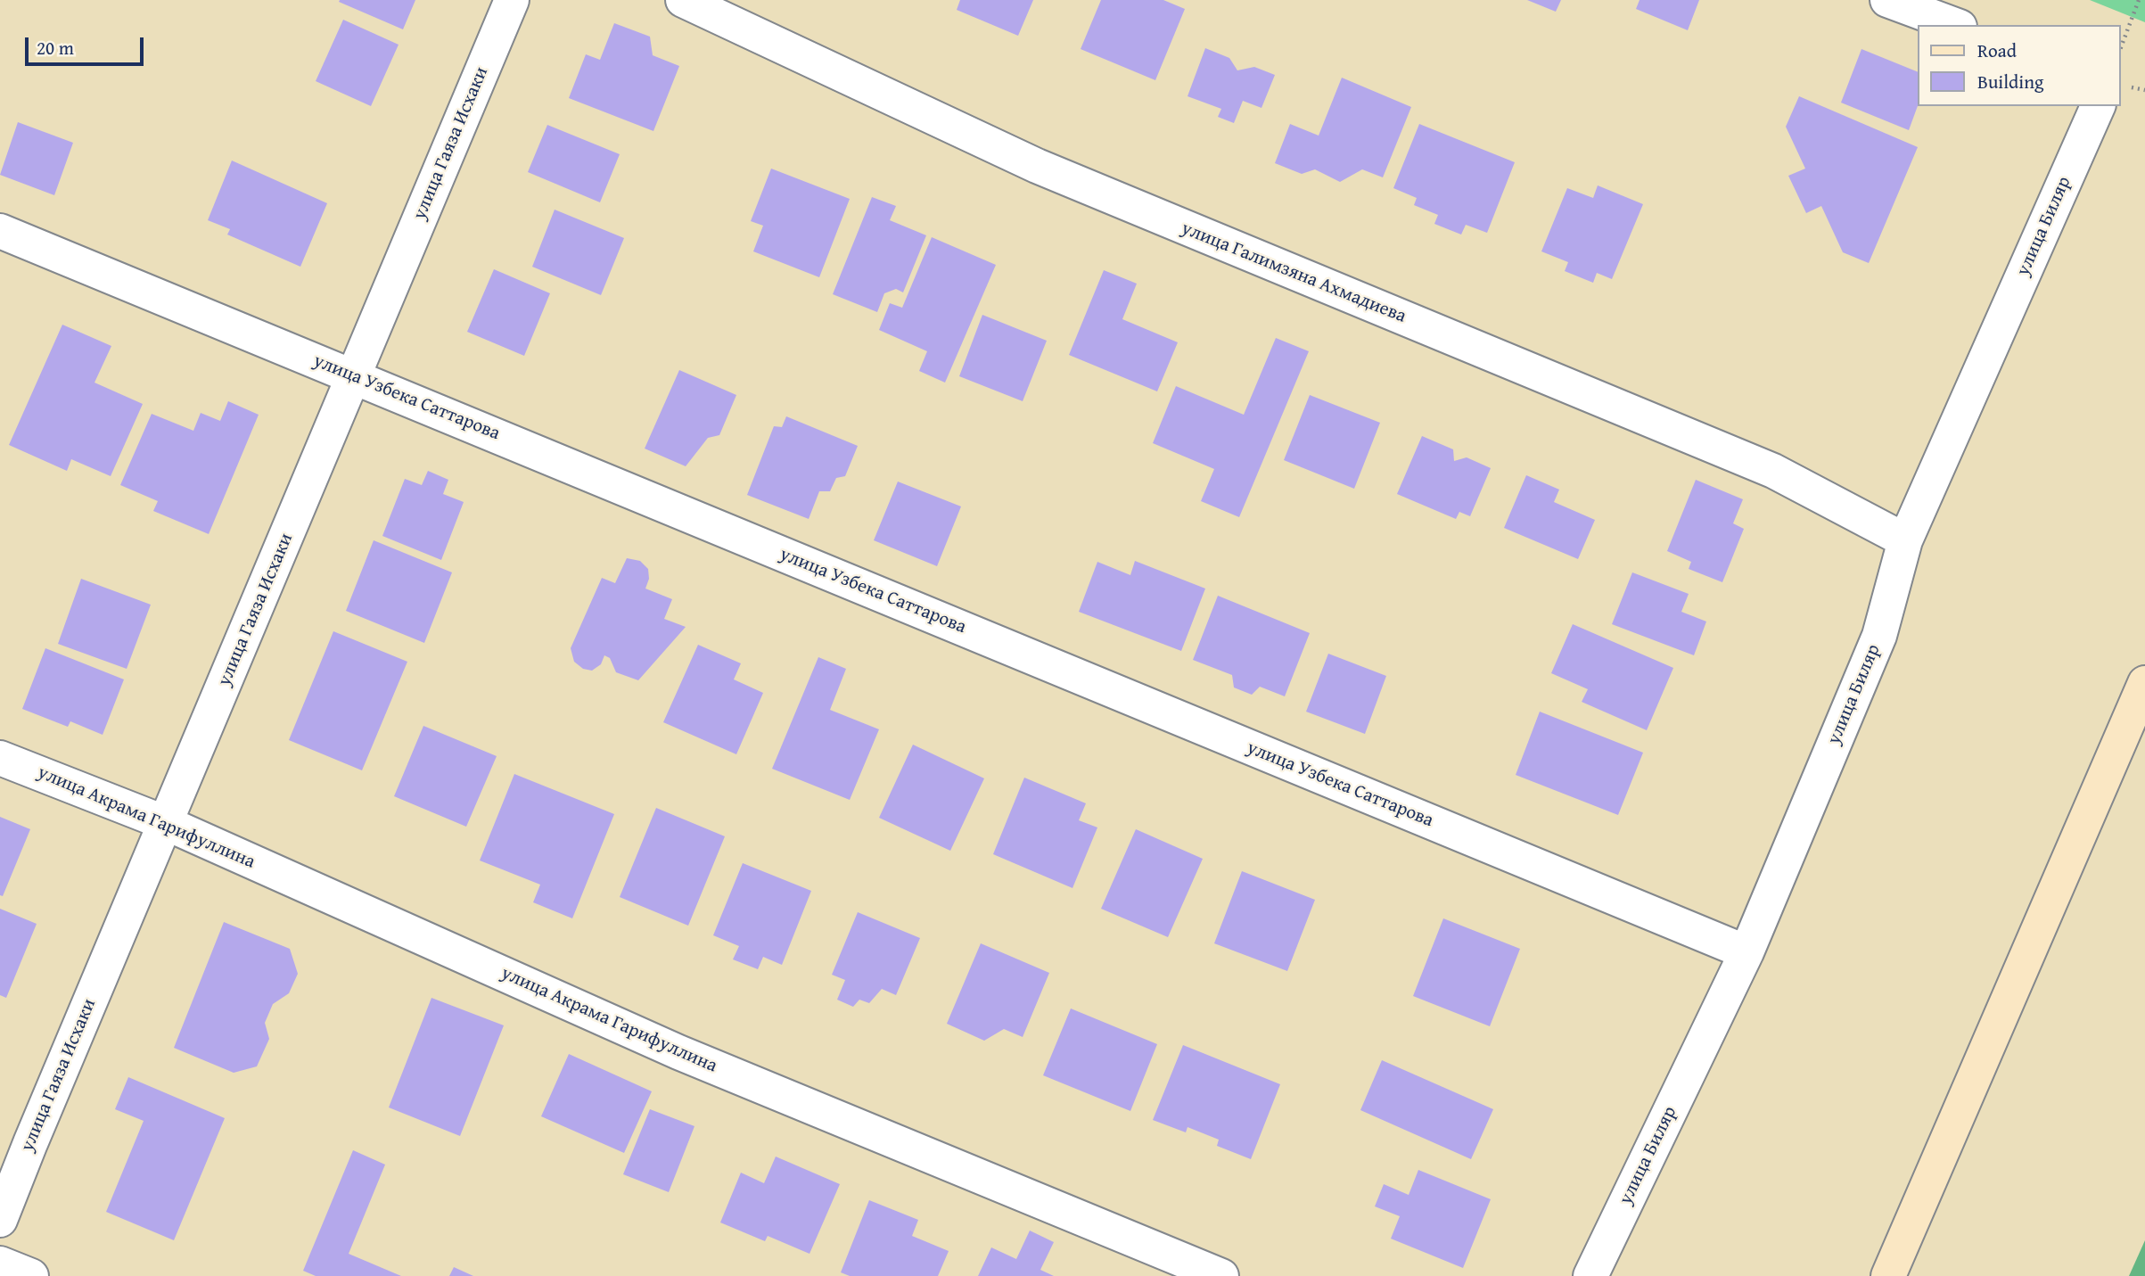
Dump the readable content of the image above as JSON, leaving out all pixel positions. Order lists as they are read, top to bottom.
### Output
{
  "streets": {
    "street": [
      "улица Гаяза Исхаки",
      "улица Биляр",
      "улица Галимзяна Ахмадиева",
      "улица Узбека Саттарова",
      "улица Акрама Гарифуллина"
    ]
  },
  "crossings": [
    ["улица Гаяза Исхаки", "улица Узбека Саттарова"],
    ["улица Гаяза Исхаки", "улица Акрама Гарифуллина"],
    ["улица Биляр", "улица Галимзяна Ахмадиева"],
    ["улица Биляр", "улица Узбека Саттарова"]
  ],
  "legend": ["Road", "Building"],
  "scale_bar": "20 m"
}
